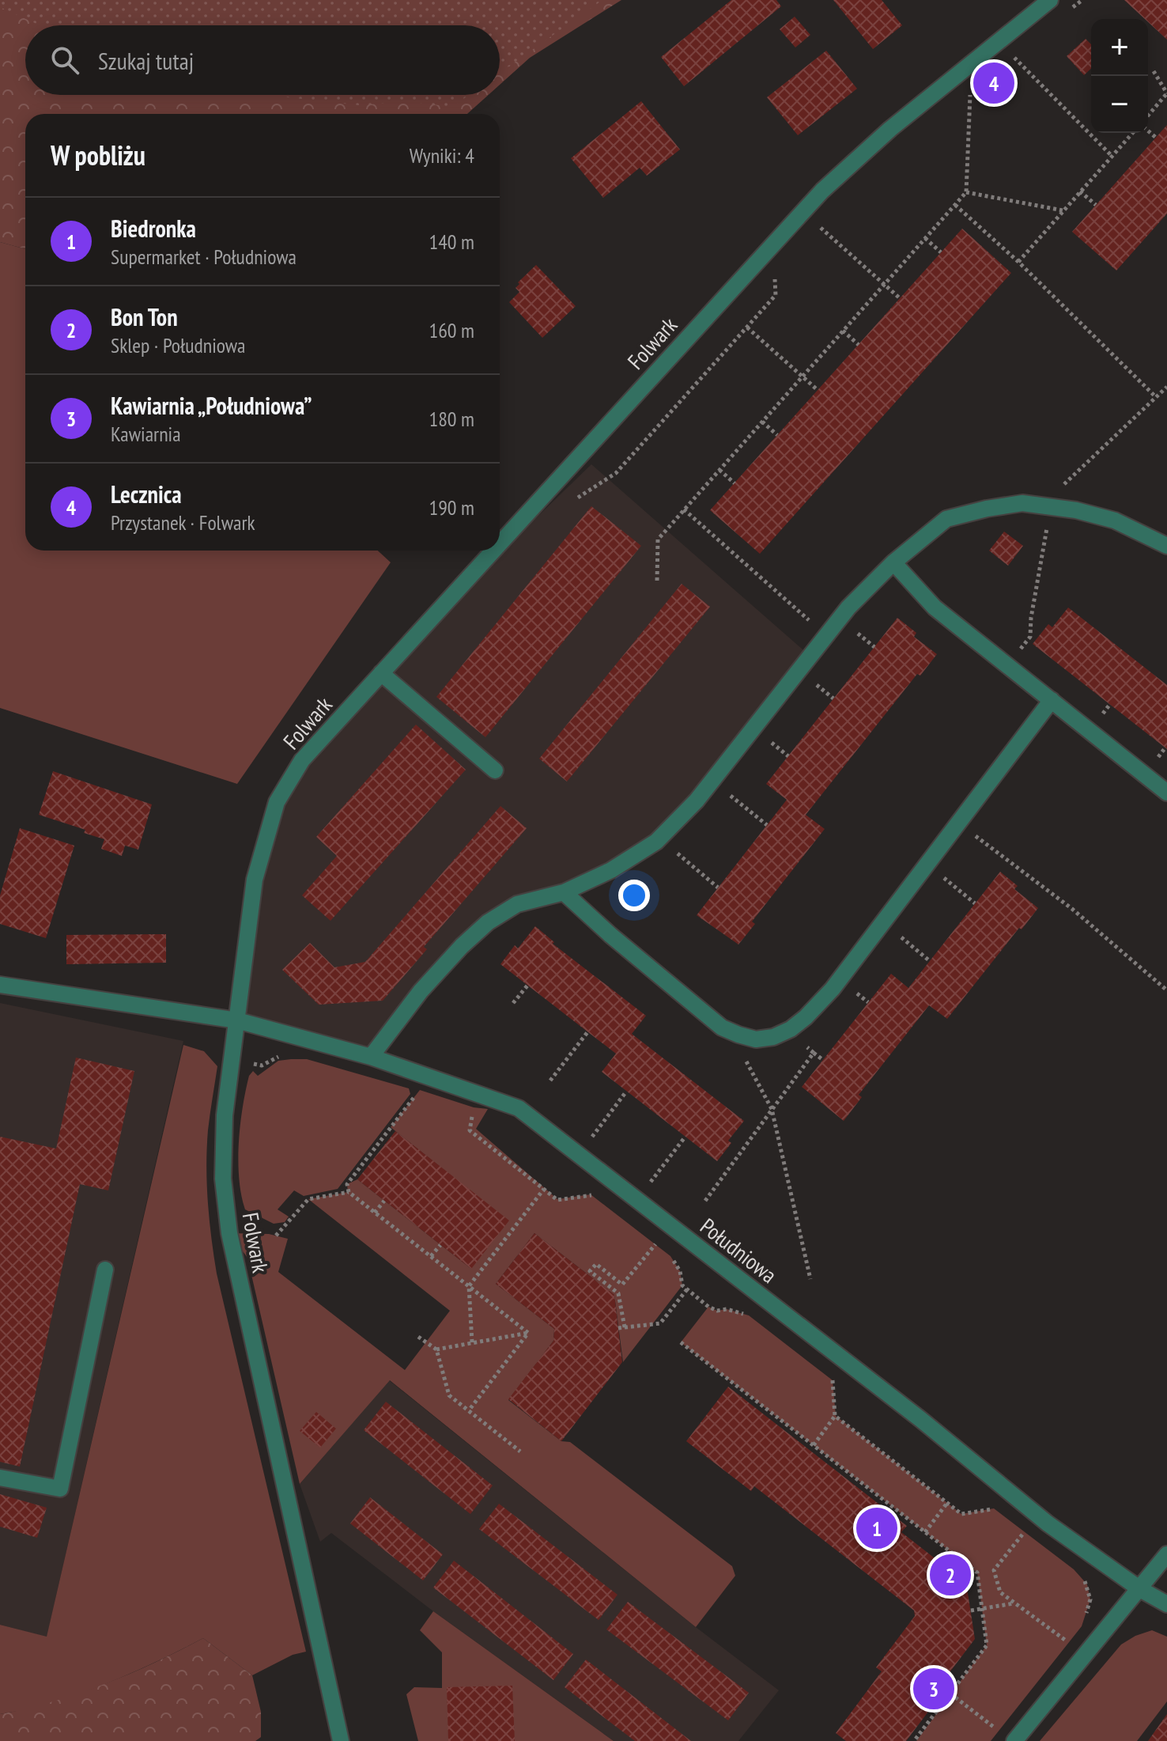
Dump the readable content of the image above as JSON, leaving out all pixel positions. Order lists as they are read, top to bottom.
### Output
{
  "streets": {
    "street": ["Folwark", "Południowa"]
  },
  "crossings": [
    ["Folwark", "Południowa"]
  ],
  "page": {
    "map_buttons": ["+", "−"],
    "search": "Szukaj tutaj",
    "pins": [
      "4",
      "1",
      "2",
      "3"
    ],
    "heading": ["W pobliżu", "Wyniki: 4"],
    "list": [
      {
        "mark": "1",
        "name": "Biedronka",
        "note": "Supermarket · Południowa",
        "value": "140 m"
      },
      {
        "mark": "2",
        "name": "Bon Ton",
        "note": "Sklep · Południowa",
        "value": "160 m"
      },
      {
        "mark": "3",
        "name": "Kawiarnia „Południowa”",
        "note": "Kawiarnia",
        "value": "180 m"
      },
      {
        "mark": "4",
        "name": "Lecznica",
        "note": "Przystanek · Folwark",
        "value": "190 m"
      }
    ]
  }
}
